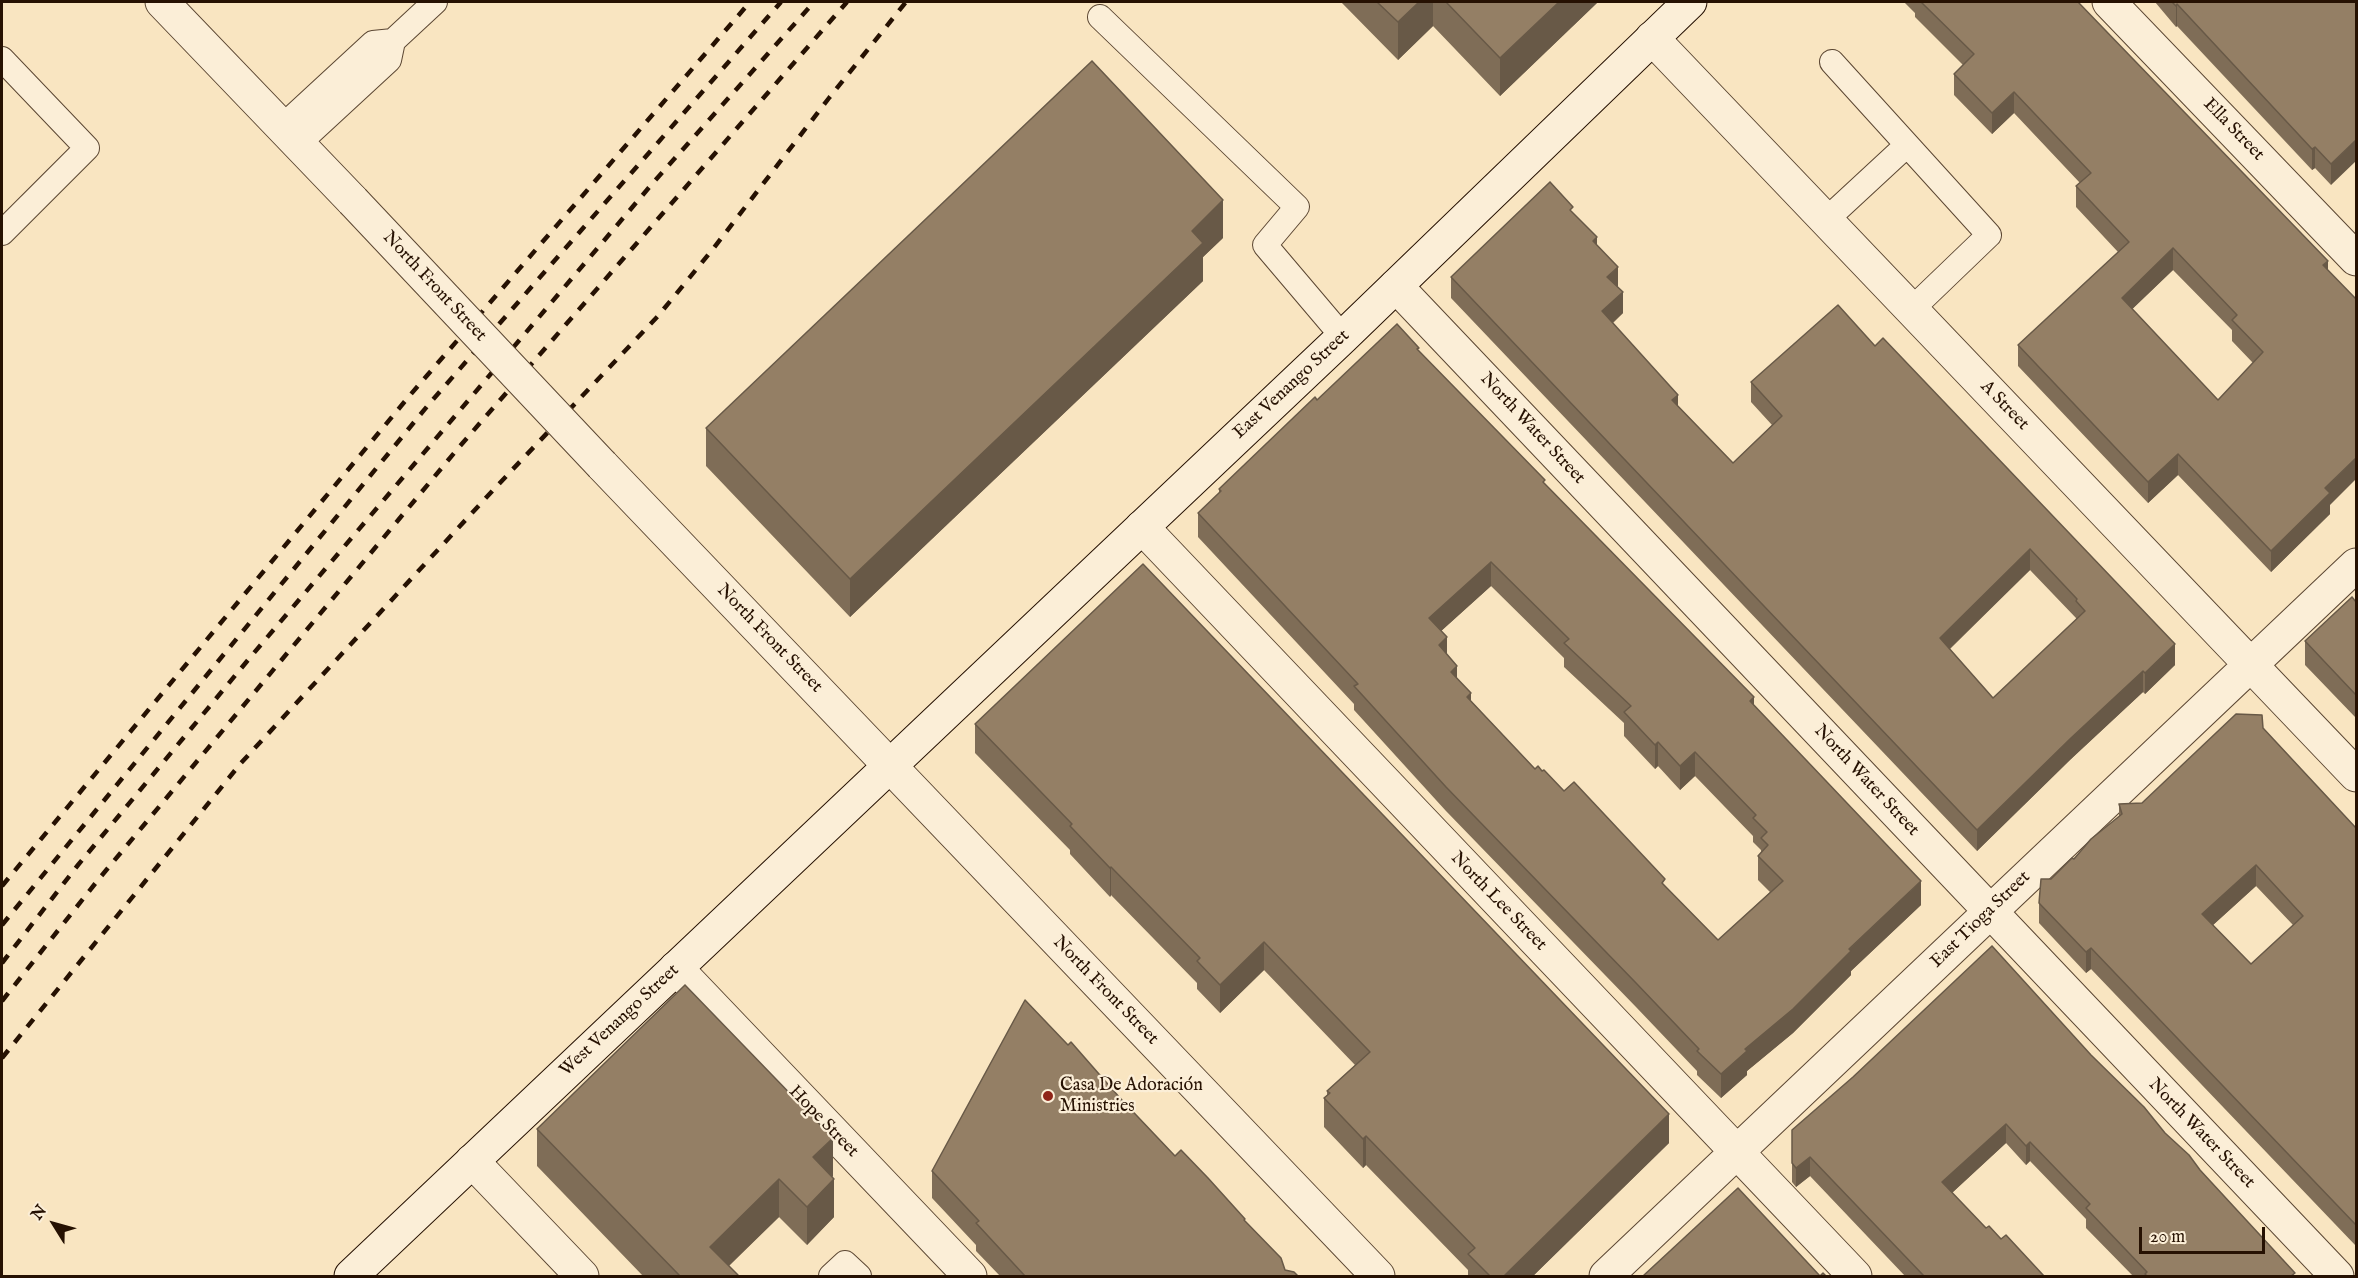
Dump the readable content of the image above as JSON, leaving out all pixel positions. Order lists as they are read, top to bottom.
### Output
{
  "streets": {
    "street": [
      "Ella Street",
      "North Front Street",
      "East Venango Street",
      "A Street",
      "North Water Street",
      "North Lee Street",
      "East Tioga Street",
      "West Venango Street",
      "Hope Street"
    ]
  },
  "crossings": [
    ["North Front Street", "East Venango Street"],
    ["North Front Street", "West Venango Street"],
    ["East Venango Street", "A Street"],
    ["East Venango Street", "North Water Street"],
    ["East Venango Street", "North Lee Street"],
    ["East Venango Street", "West Venango Street"],
    ["A Street", "East Tioga Street"],
    ["North Water Street", "East Tioga Street"],
    ["North Lee Street", "East Tioga Street"],
    ["West Venango Street", "Hope Street"]
  ],
  "places": ["Casa De Adoración Ministries"],
  "scale_bar": "20 m",
  "north": "top left"
}
